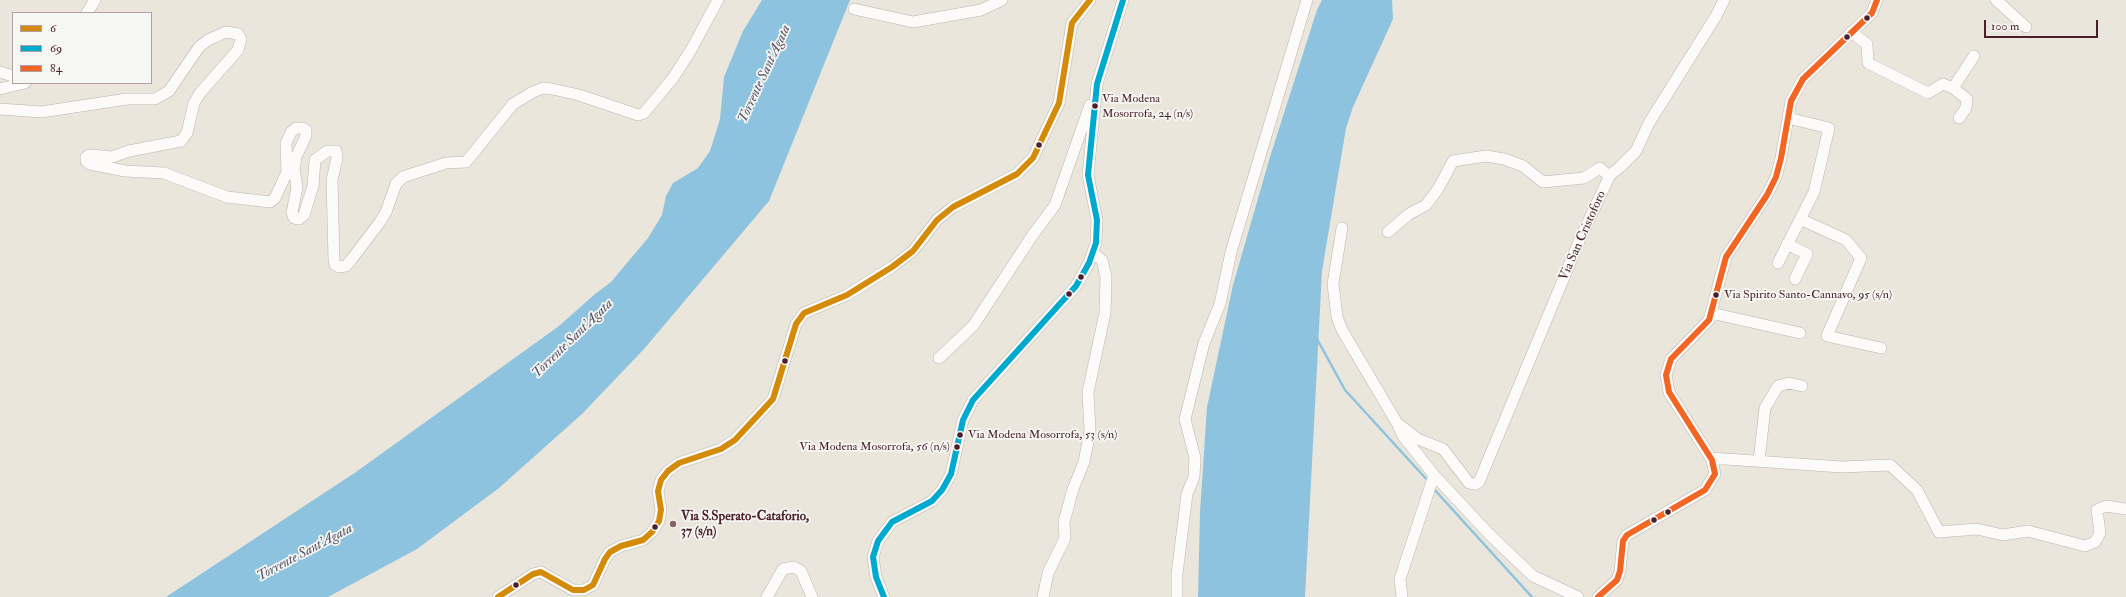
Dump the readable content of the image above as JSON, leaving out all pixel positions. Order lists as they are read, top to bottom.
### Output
{
  "streets": {
    "street": ["Via San Cristoforo"]
  },
  "water": ["Torrente Sant'Agata"],
  "places": [
    "Via Modena Mosorrofa, 24 (n/s)",
    "Via Spirito Santo-Cannavo, 95 (s/n)",
    "Via Modena Mosorrofa, 53 (s/n)",
    "Via Modena Mosorrofa, 56 (n/s)",
    "Via S.Sperato-Cataforio, 37 (s/n)"
  ],
  "lines": ["transit line 6", "transit line 69", "transit line 84"],
  "legend": ["6", "69", "84"],
  "scale_bar": "100 m"
}
